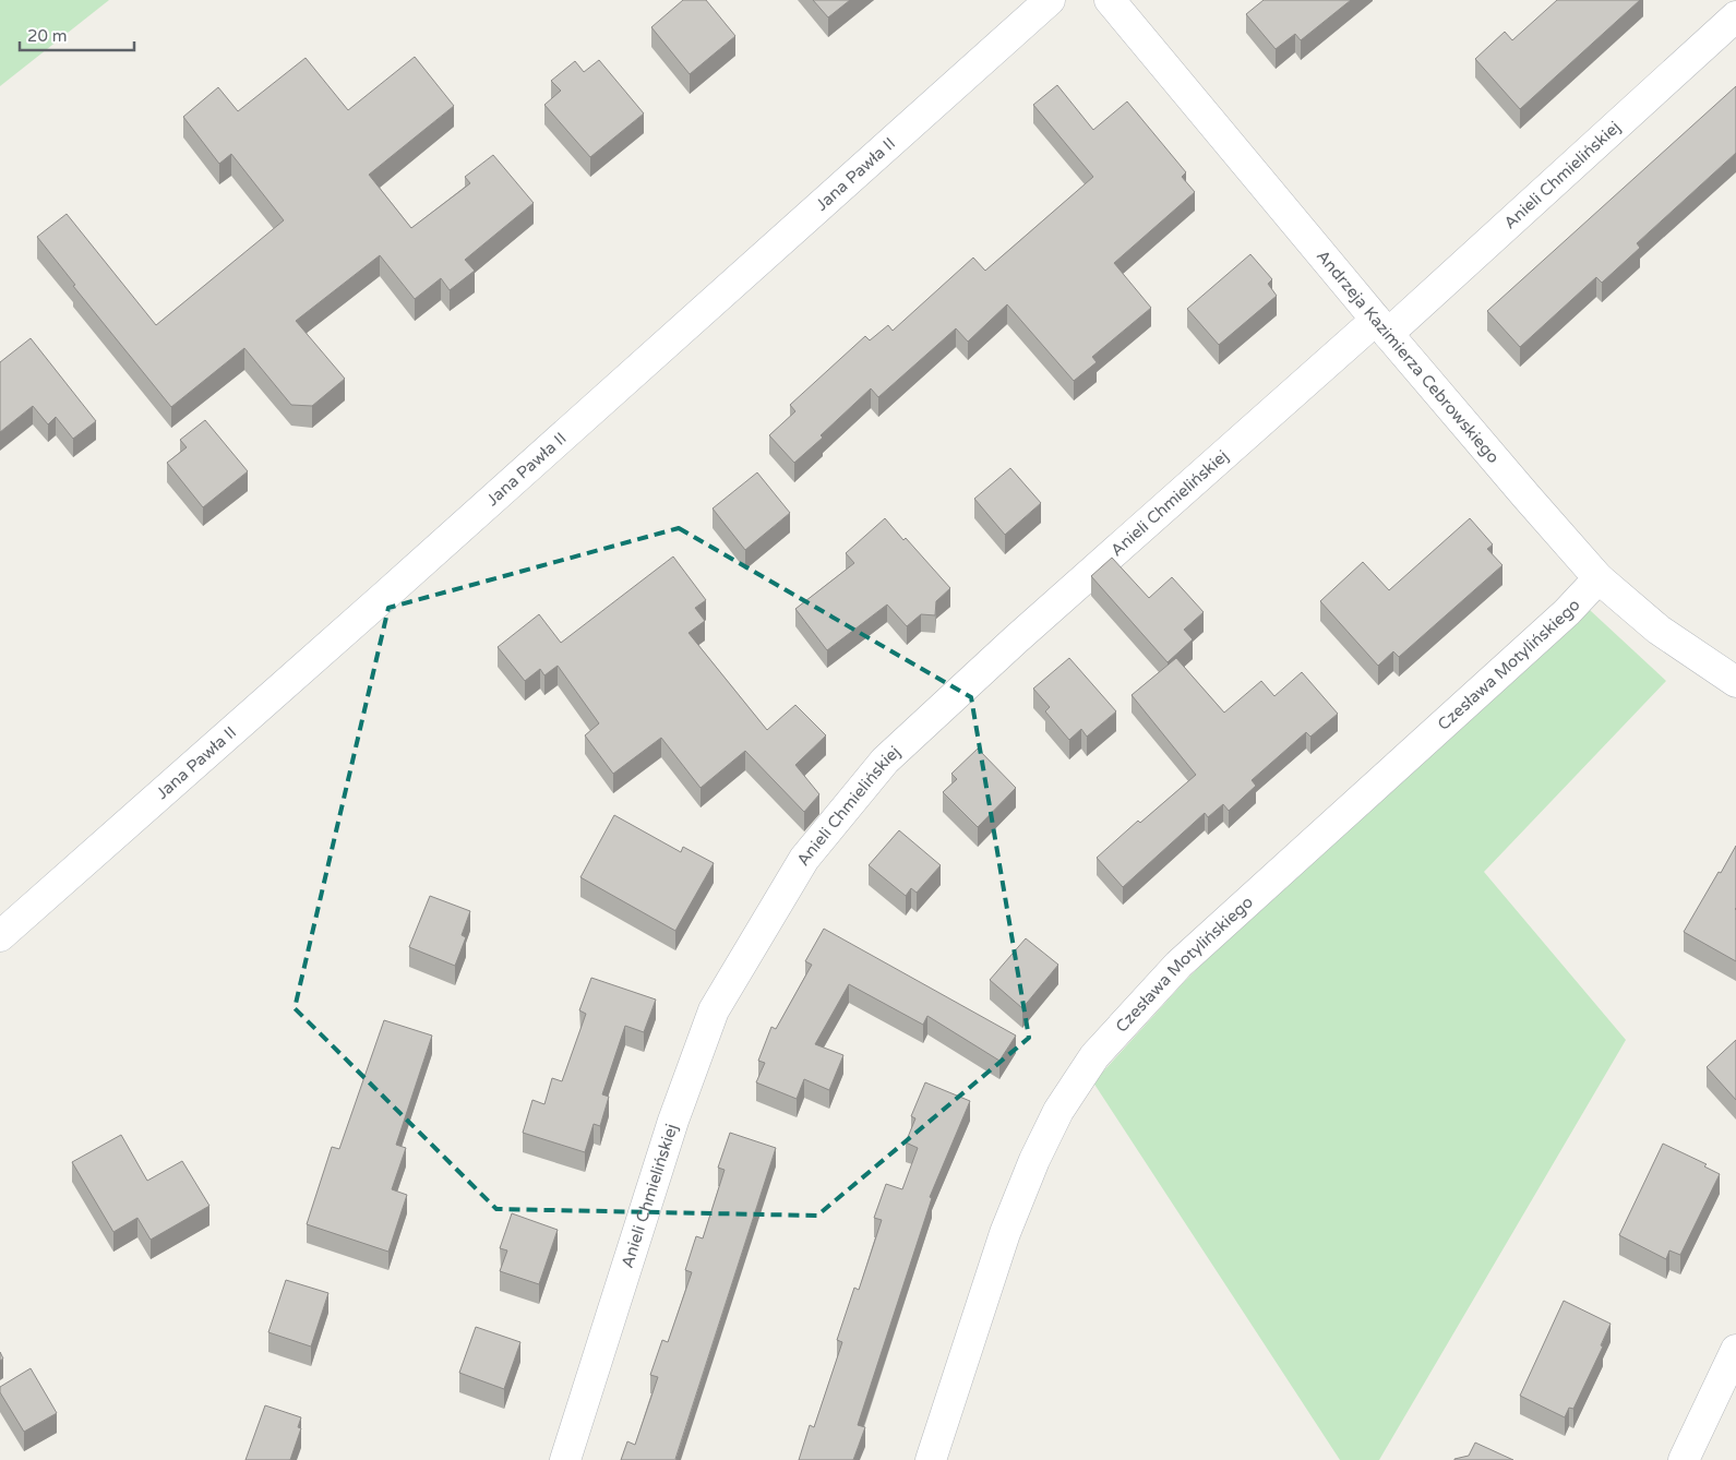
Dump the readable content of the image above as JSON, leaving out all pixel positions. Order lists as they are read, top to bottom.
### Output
{
  "streets": {
    "street": [
      "Jana Pawła II",
      "Anieli Chmielińskiej",
      "Andrzeja Kazimierza Cebrowskiego",
      "Czesława Motylińskiego"
    ]
  },
  "crossings": [
    ["Anieli Chmielińskiej", "Andrzeja Kazimierza Cebrowskiego"],
    ["Andrzeja Kazimierza Cebrowskiego", "Czesława Motylińskiego"]
  ],
  "scale_bar": "20 m"
}
